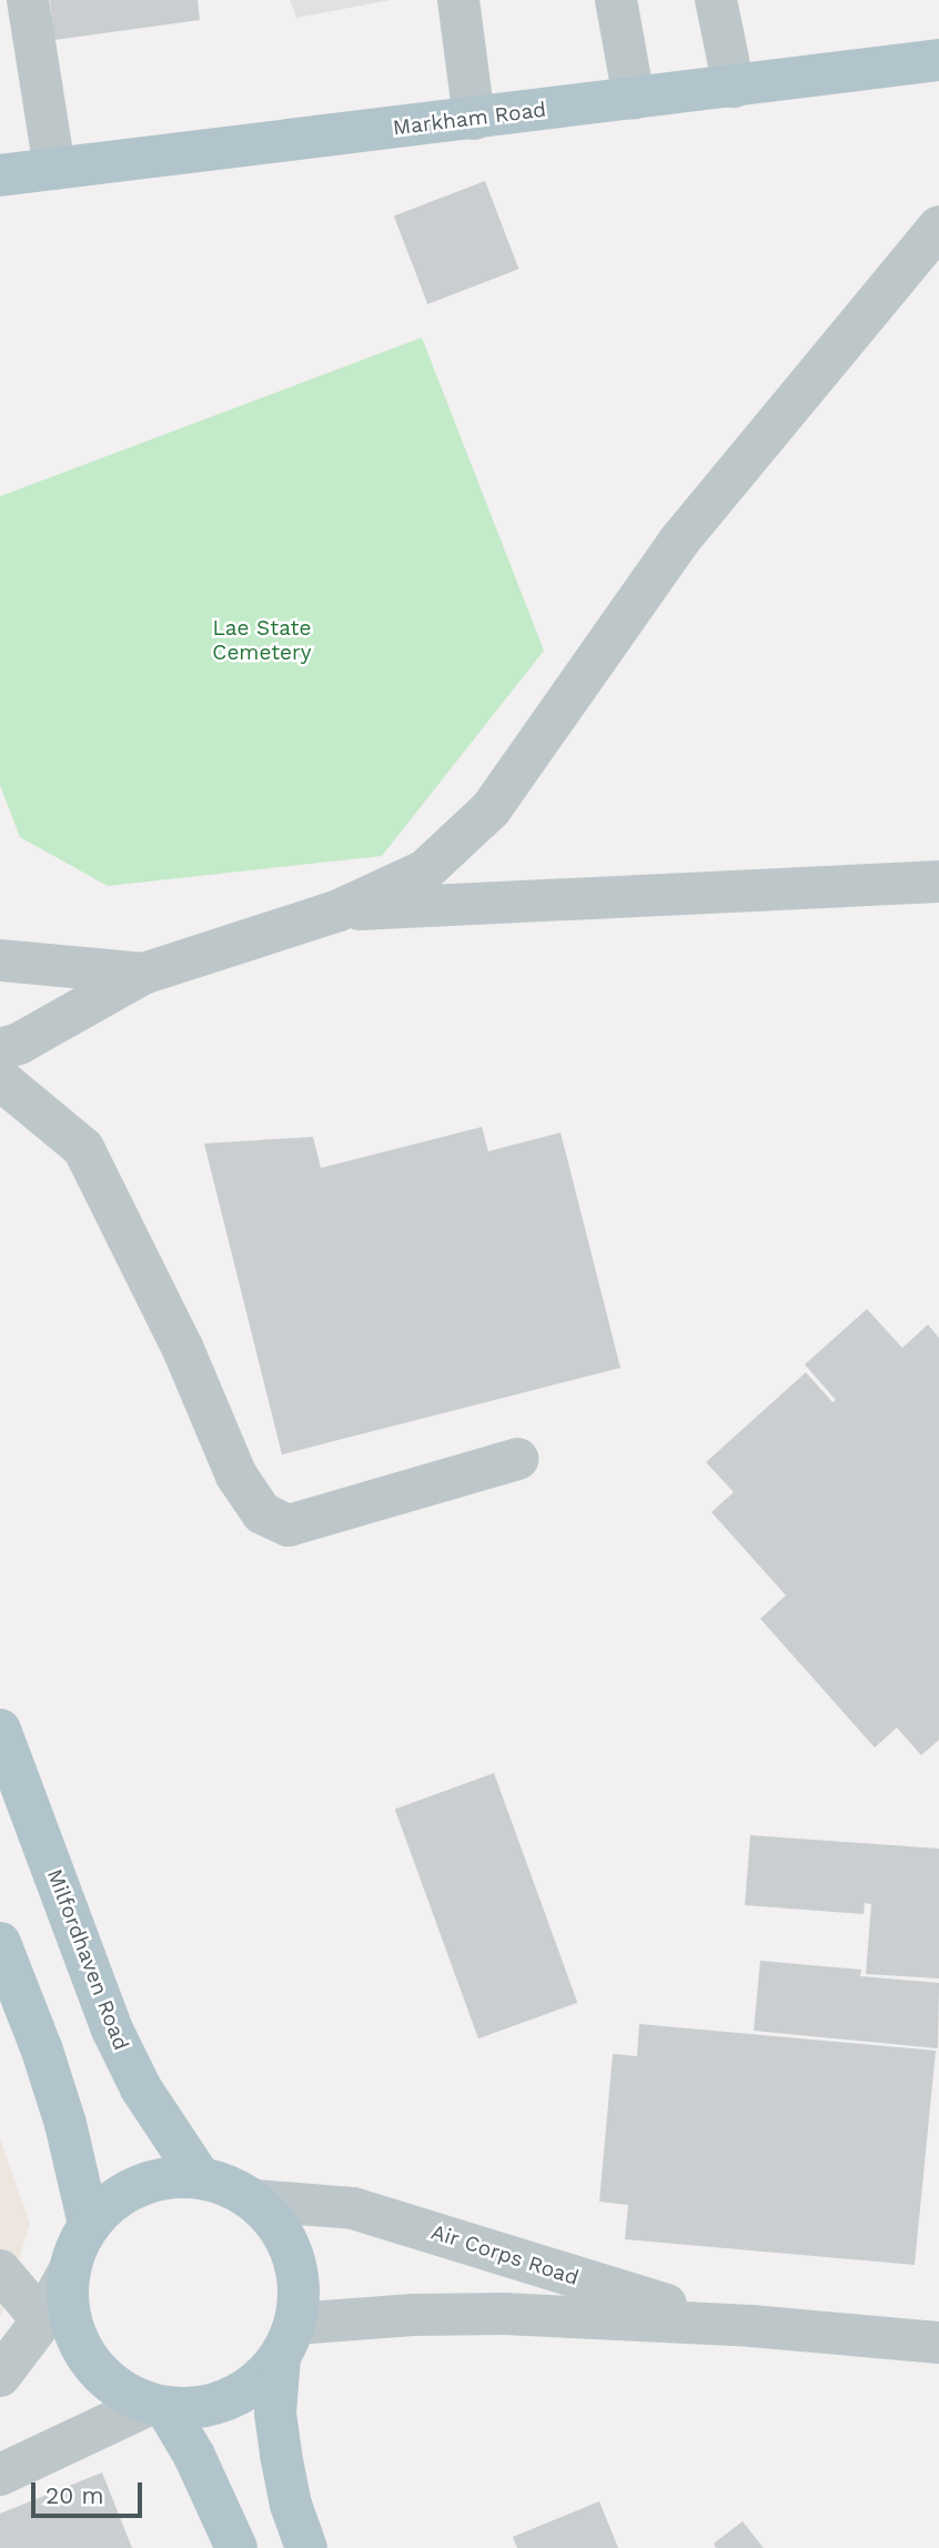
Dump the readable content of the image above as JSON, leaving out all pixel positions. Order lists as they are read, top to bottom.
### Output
{
  "streets": {
    "main road": ["Markham Road", "Milfordhaven Road"],
    "street": ["Air Corps Road"]
  },
  "crossings": [
    ["Milfordhaven Road", "Air Corps Road"]
  ],
  "parks": ["Lae State Cemetery"],
  "scale_bar": "20 m"
}
